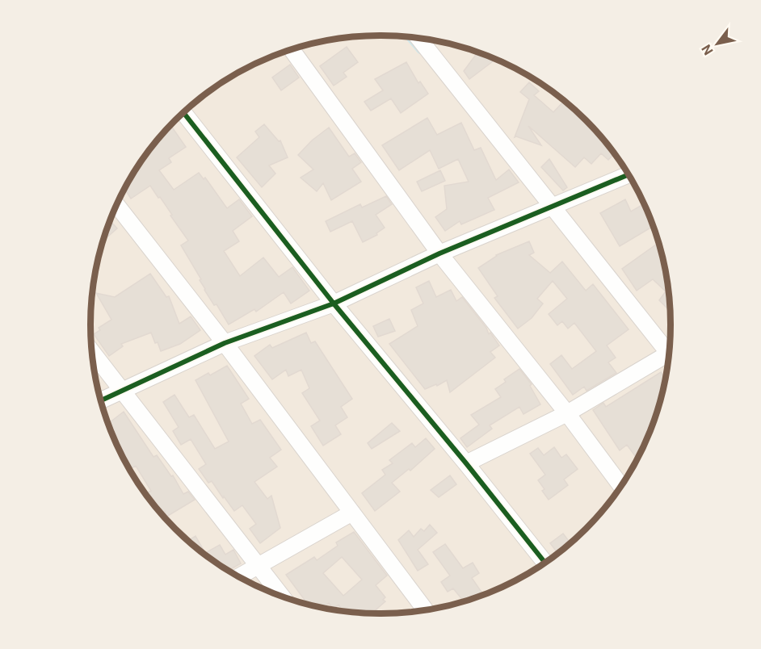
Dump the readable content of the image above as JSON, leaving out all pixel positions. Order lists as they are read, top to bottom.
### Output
{
  "north": "bottom left"
}
